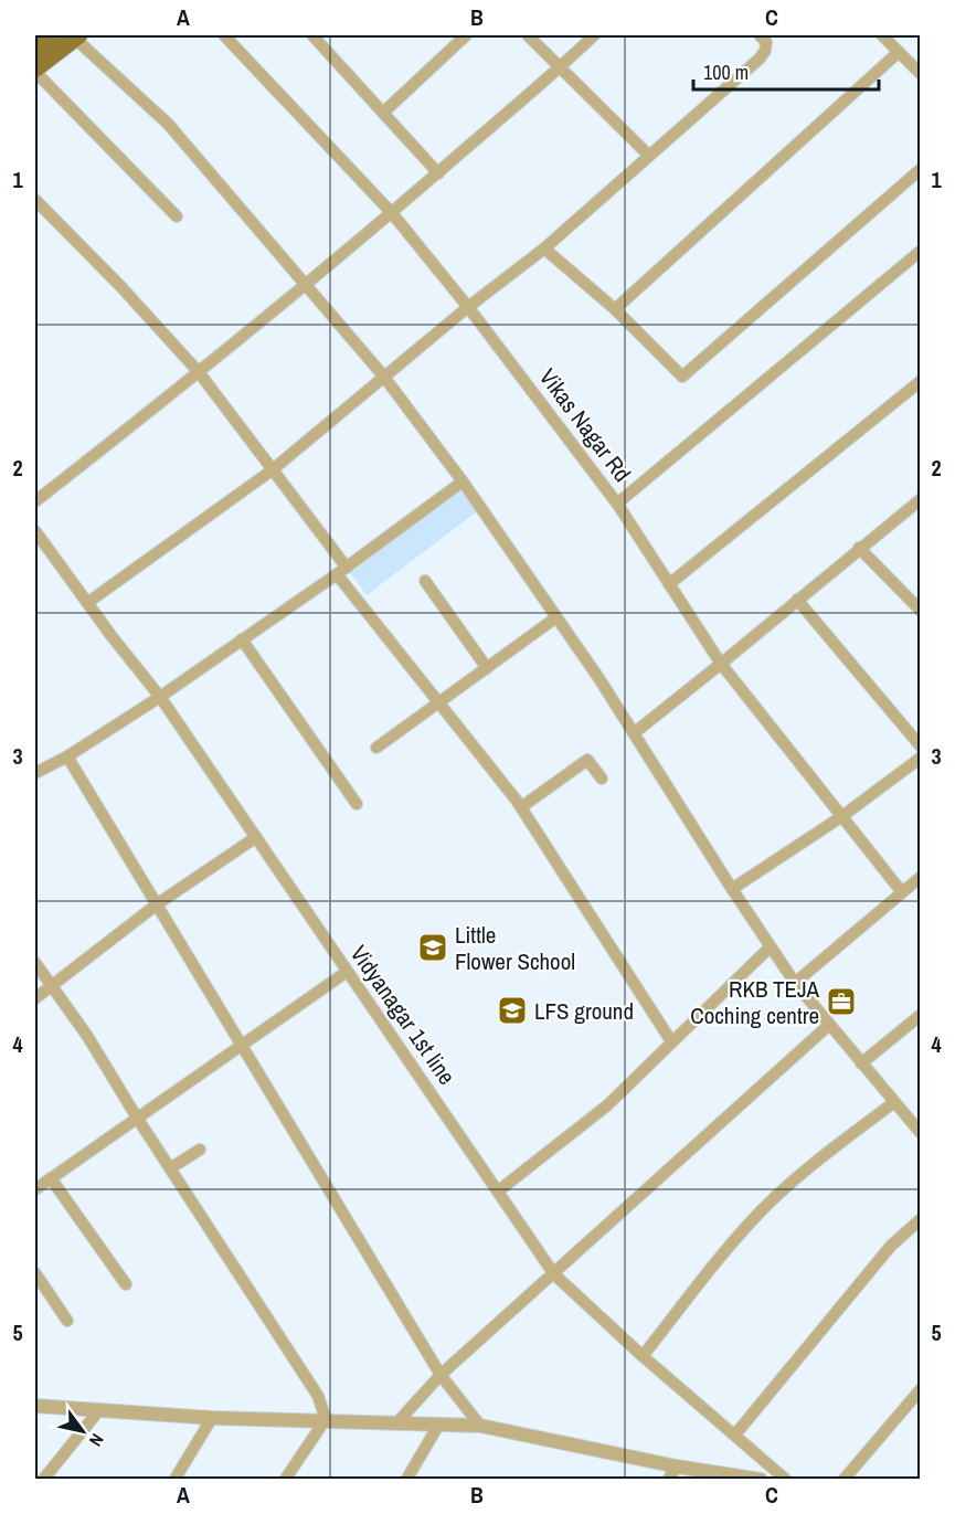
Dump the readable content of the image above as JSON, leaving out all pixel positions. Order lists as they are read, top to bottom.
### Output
{
  "streets": {
    "street": ["Vikas Nagar Rd", "Vidyanagar 1st line"]
  },
  "places": {
    "school or university": ["Little Flower School", "LFS ground"],
    "office": ["RKB TEJA Coching centre"]
  },
  "scale_bar": "100 m",
  "north": "bottom right",
  "grid": {
    "columns": ["A", "B", "C"],
    "rows": [
      "1",
      "2",
      "3",
      "4",
      "5"
    ]
  }
}
